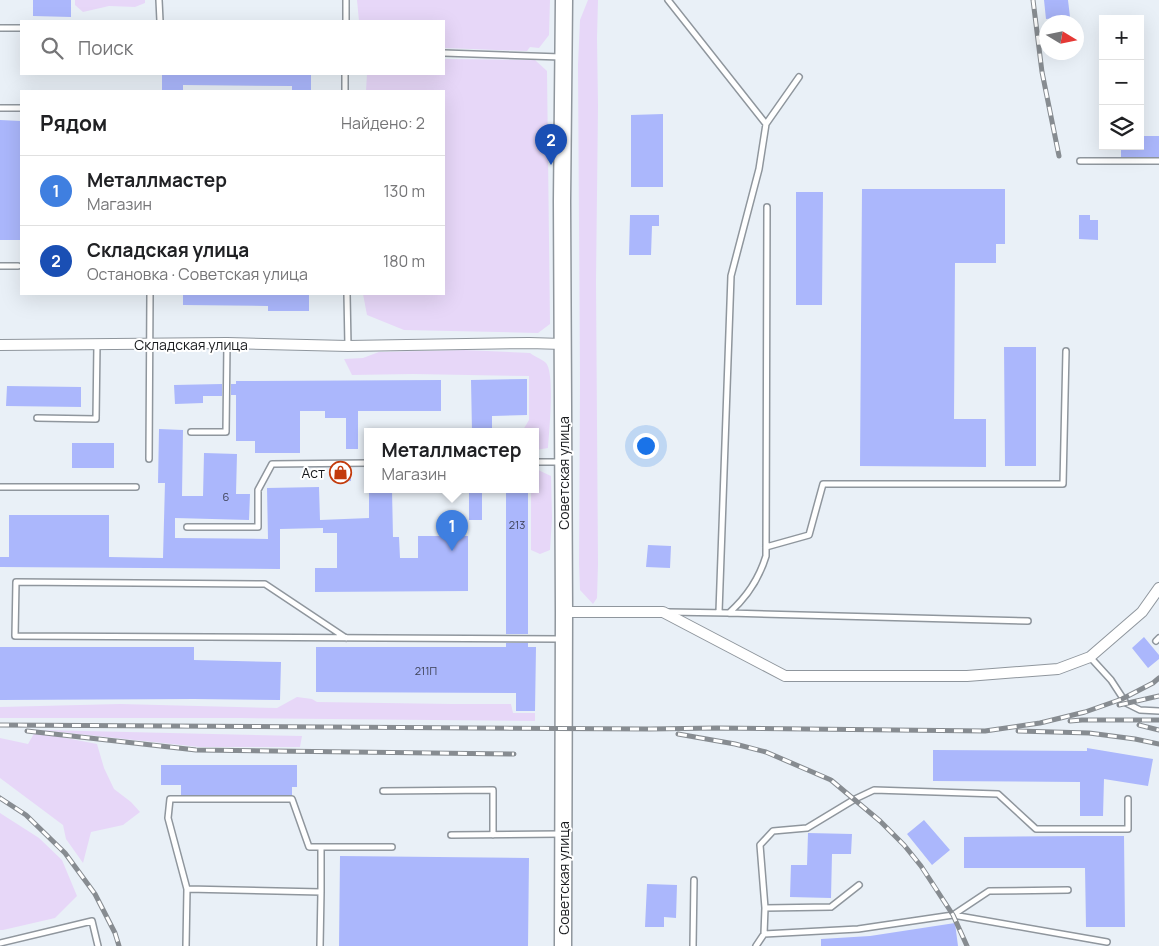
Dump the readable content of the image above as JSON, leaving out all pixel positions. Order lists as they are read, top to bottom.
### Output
{
  "streets": {
    "main road": ["Советская улица"],
    "street": ["Складская улица"]
  },
  "crossings": [
    ["Складская улица", "Советская улица"]
  ],
  "places": {
    "shop": ["Аст"]
  },
  "house_numbers": ["6", "213", "211П"],
  "north": "right",
  "page": {
    "map_buttons": ["+", "−"],
    "search": "Поиск",
    "heading": ["Рядом", "Найдено: 2"],
    "pins": ["2", "1"],
    "list": [
      {
        "mark": "1",
        "name": "Металлмастер",
        "note": "Магазин",
        "value": "130 m"
      },
      {
        "mark": "2",
        "name": "Складская улица",
        "note": "Остановка · Советская улица",
        "value": "180 m"
      }
    ],
    "popup": ["Металлмастер", "Магазин"]
  }
}
